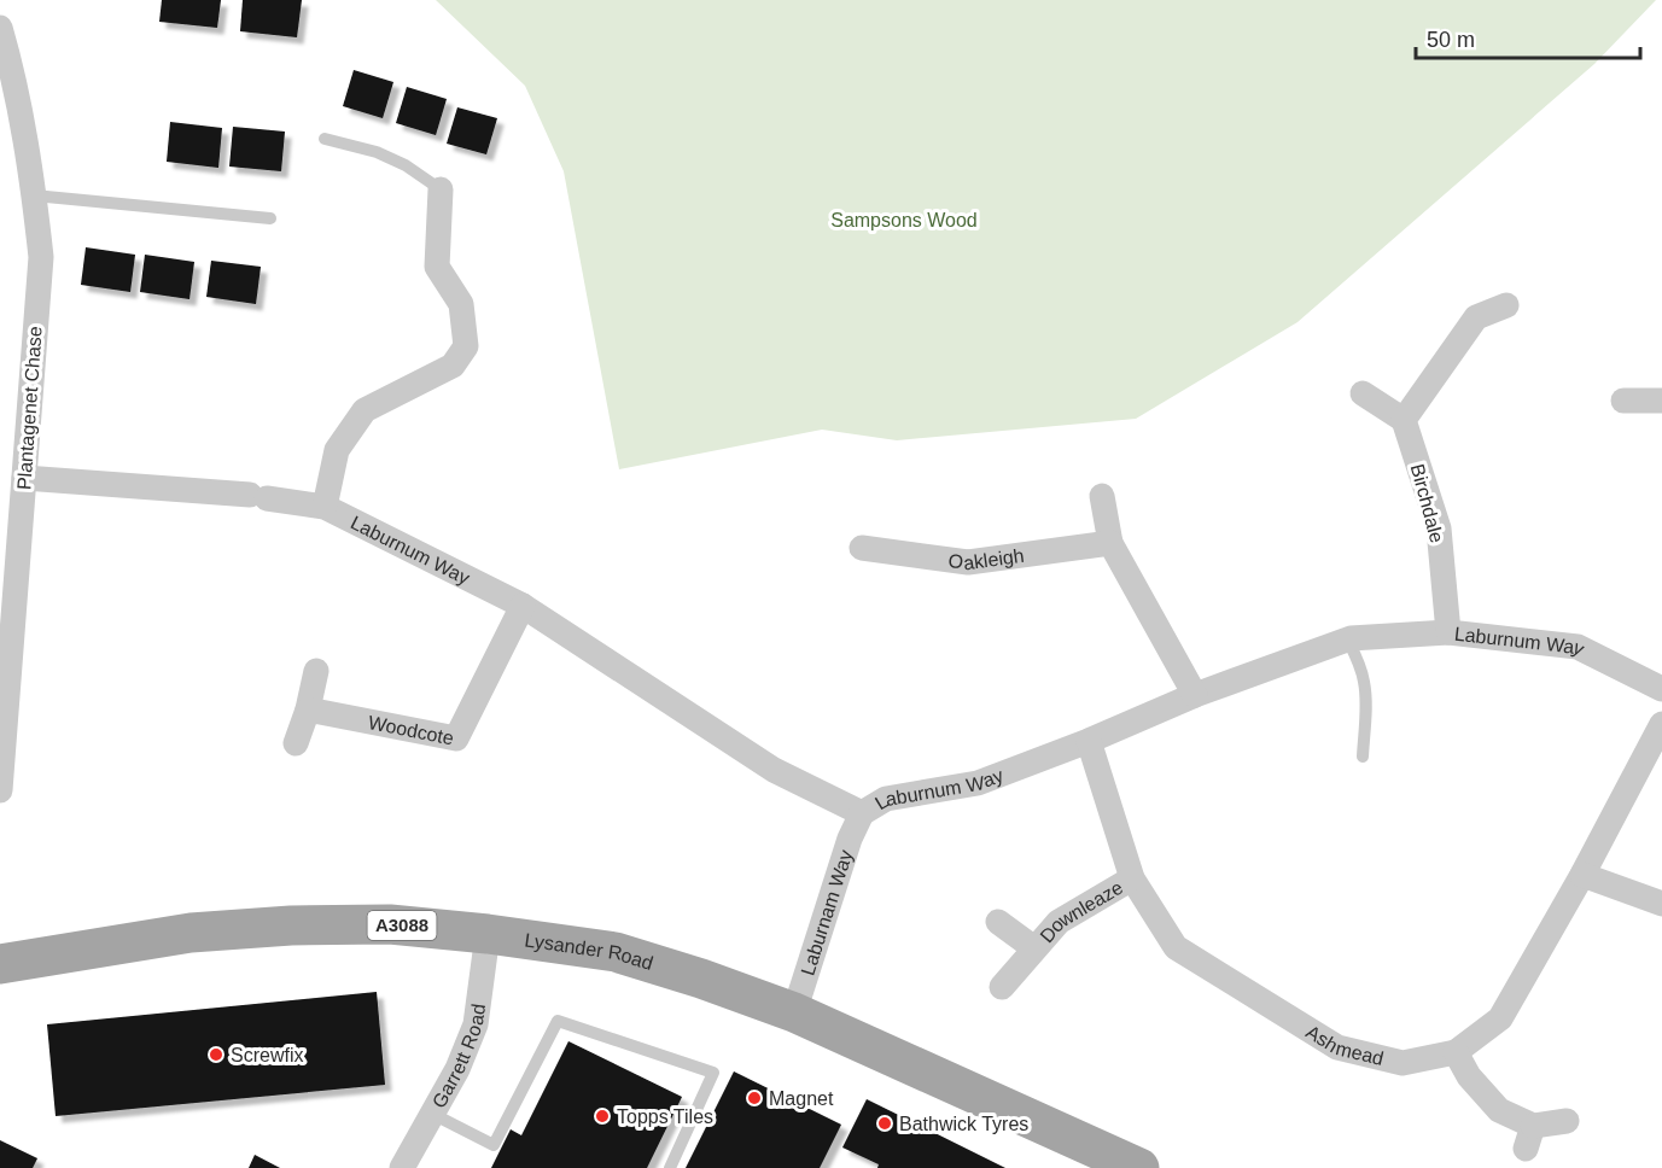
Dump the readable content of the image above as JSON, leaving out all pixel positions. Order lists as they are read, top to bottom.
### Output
{
  "streets": {
    "main road": ["A3088", "Lysander Road"],
    "street": [
      "Plantagenet Chase",
      "Birchdale",
      "Laburnum Way",
      "Oakleigh",
      "Woodcote",
      "Laburnam Way",
      "Downleaze",
      "Ashmead",
      "Garrett Road"
    ]
  },
  "crossings": [
    ["Plantagenet Chase", "Laburnum Way"],
    ["Birchdale", "Laburnum Way"],
    ["Laburnum Way", "Woodcote"],
    ["Laburnum Way", "Laburnam Way"],
    ["Laburnum Way", "Ashmead"],
    ["Laburnam Way", "Lysander Road"],
    ["Downleaze", "Ashmead"],
    ["Lysander Road", "Garrett Road"]
  ],
  "parks": ["Sampsons Wood"],
  "places": [
    "Screwfix",
    "Magnet",
    "Topps Tiles",
    "Bathwick Tyres"
  ],
  "scale_bar": "50 m"
}
